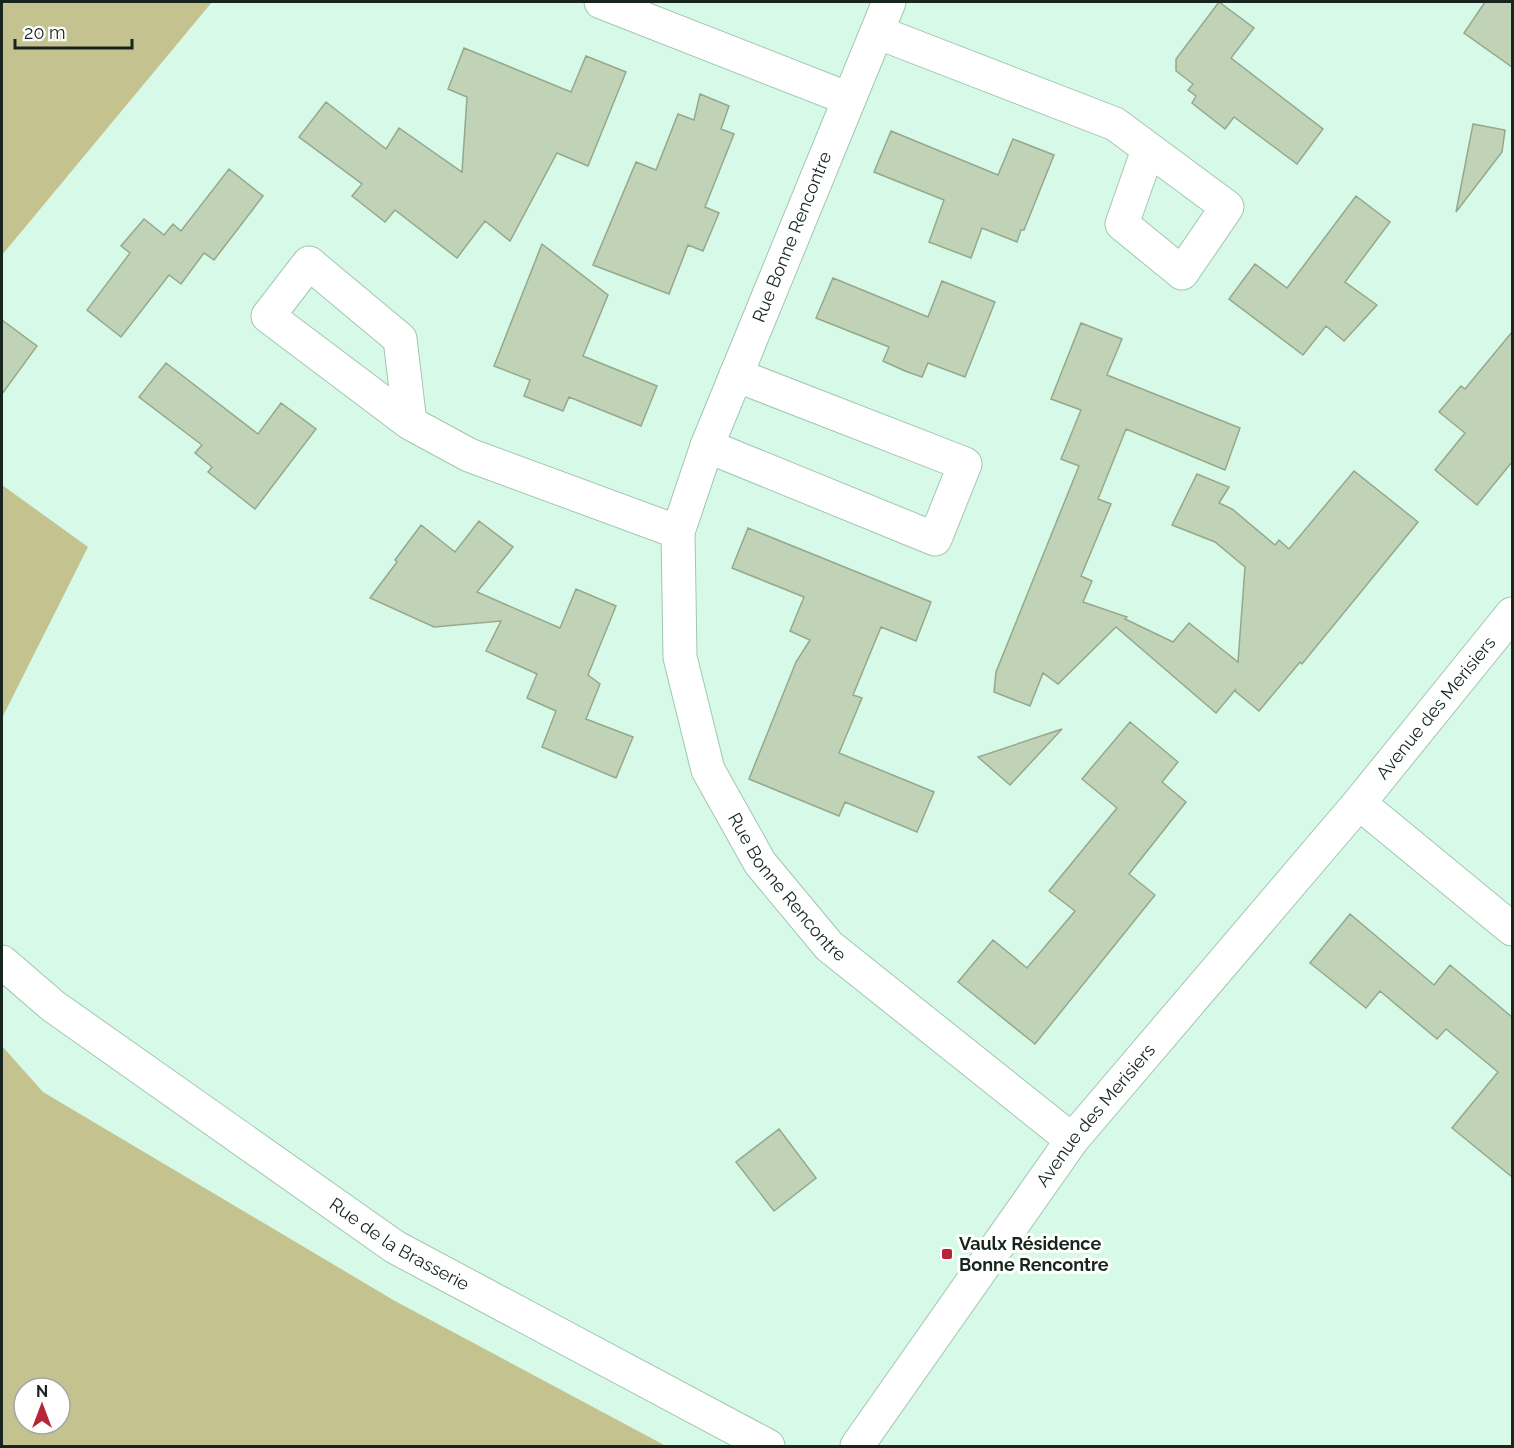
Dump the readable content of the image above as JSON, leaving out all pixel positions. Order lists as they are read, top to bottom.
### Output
{
  "streets": {
    "street": ["Rue Bonne Rencontre", "Avenue des Merisiers", "Rue de la Brasserie"]
  },
  "crossings": [
    ["Rue Bonne Rencontre", "Avenue des Merisiers"]
  ],
  "places": {
    "transit": ["Vaulx Résidence Bonne Rencontre"]
  },
  "scale_bar": "20 m",
  "north": "top"
}
